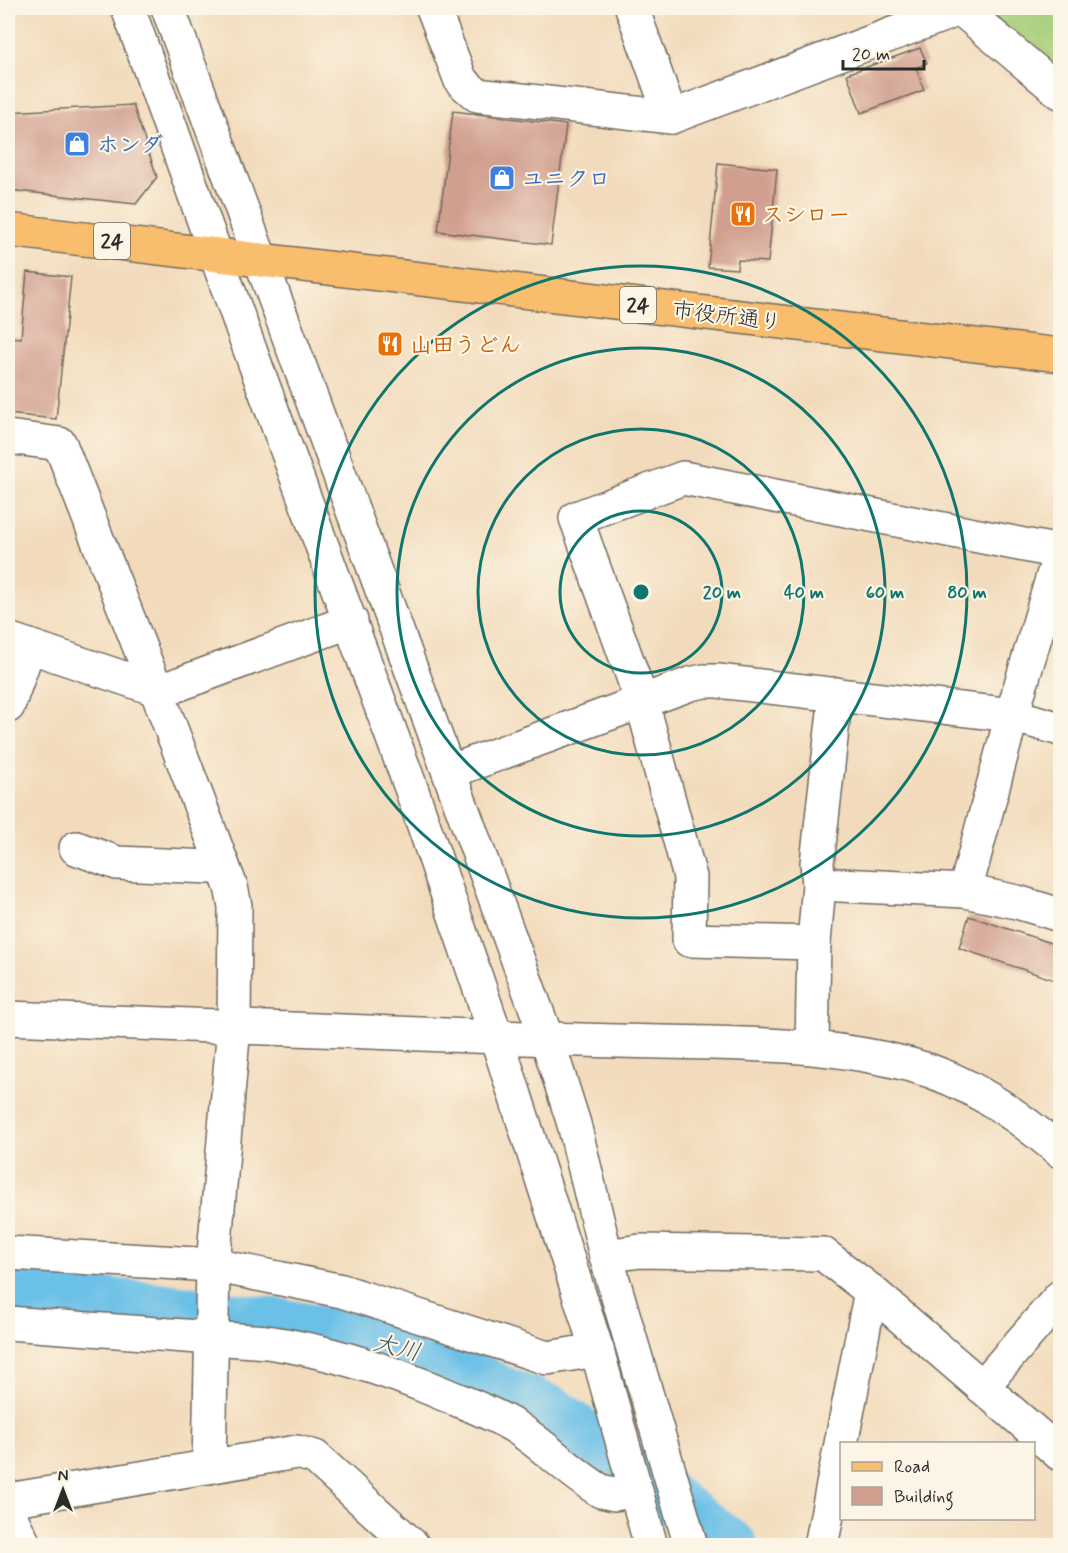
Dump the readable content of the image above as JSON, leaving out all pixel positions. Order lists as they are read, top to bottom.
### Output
{
  "streets": {
    "main road": ["24", "市役所通り"]
  },
  "crossings": [
    ["24", "市役所通り"]
  ],
  "water": ["大川"],
  "places": {
    "shop": ["ホンダ", "ユニクロ"],
    "restaurant": ["スシロー", "山田うどん"]
  },
  "legend": ["Road", "Building"],
  "scale_bar": "20 m",
  "north": "top",
  "rings": [
    "20 m",
    "40 m",
    "60 m",
    "80 m"
  ]
}
